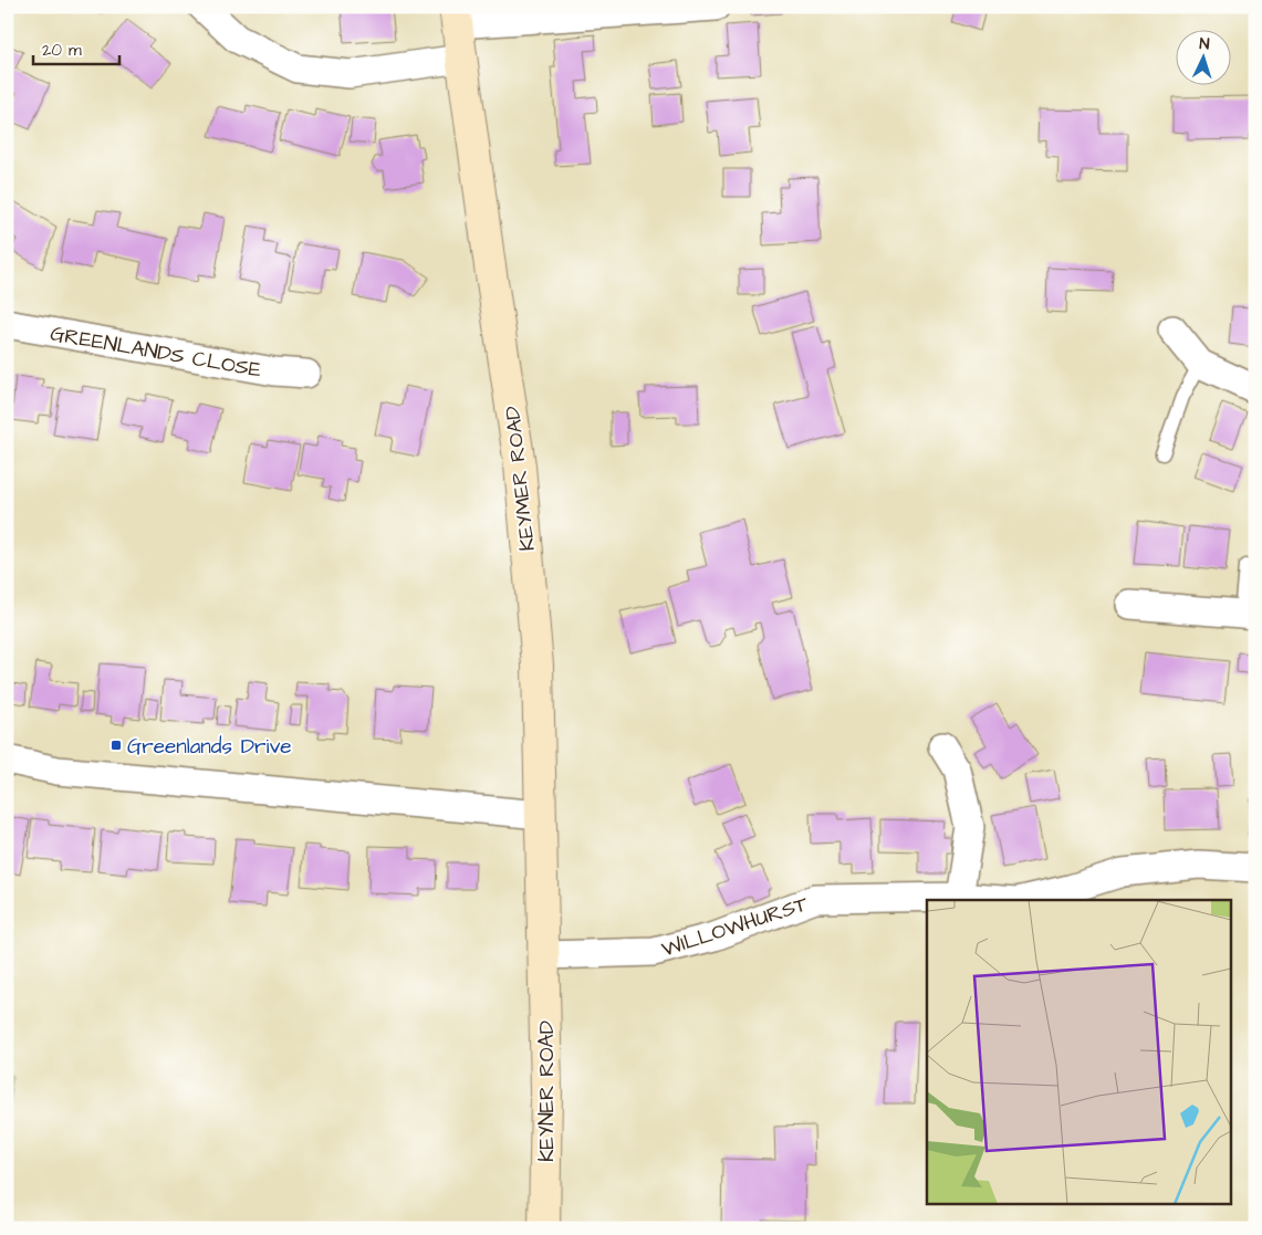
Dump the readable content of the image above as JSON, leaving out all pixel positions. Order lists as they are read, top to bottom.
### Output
{
  "streets": {
    "street": [
      "GREENLANDS CLOSE",
      "KEYMER ROAD",
      "WILLOWHURST",
      "KEYNER ROAD"
    ]
  },
  "crossings": [
    ["KEYMER ROAD", "WILLOWHURST"],
    ["KEYMER ROAD", "KEYNER ROAD"],
    ["WILLOWHURST", "KEYNER ROAD"]
  ],
  "places": {
    "transit": ["Greenlands Drive"]
  },
  "scale_bar": "20 m",
  "north": "top"
}
